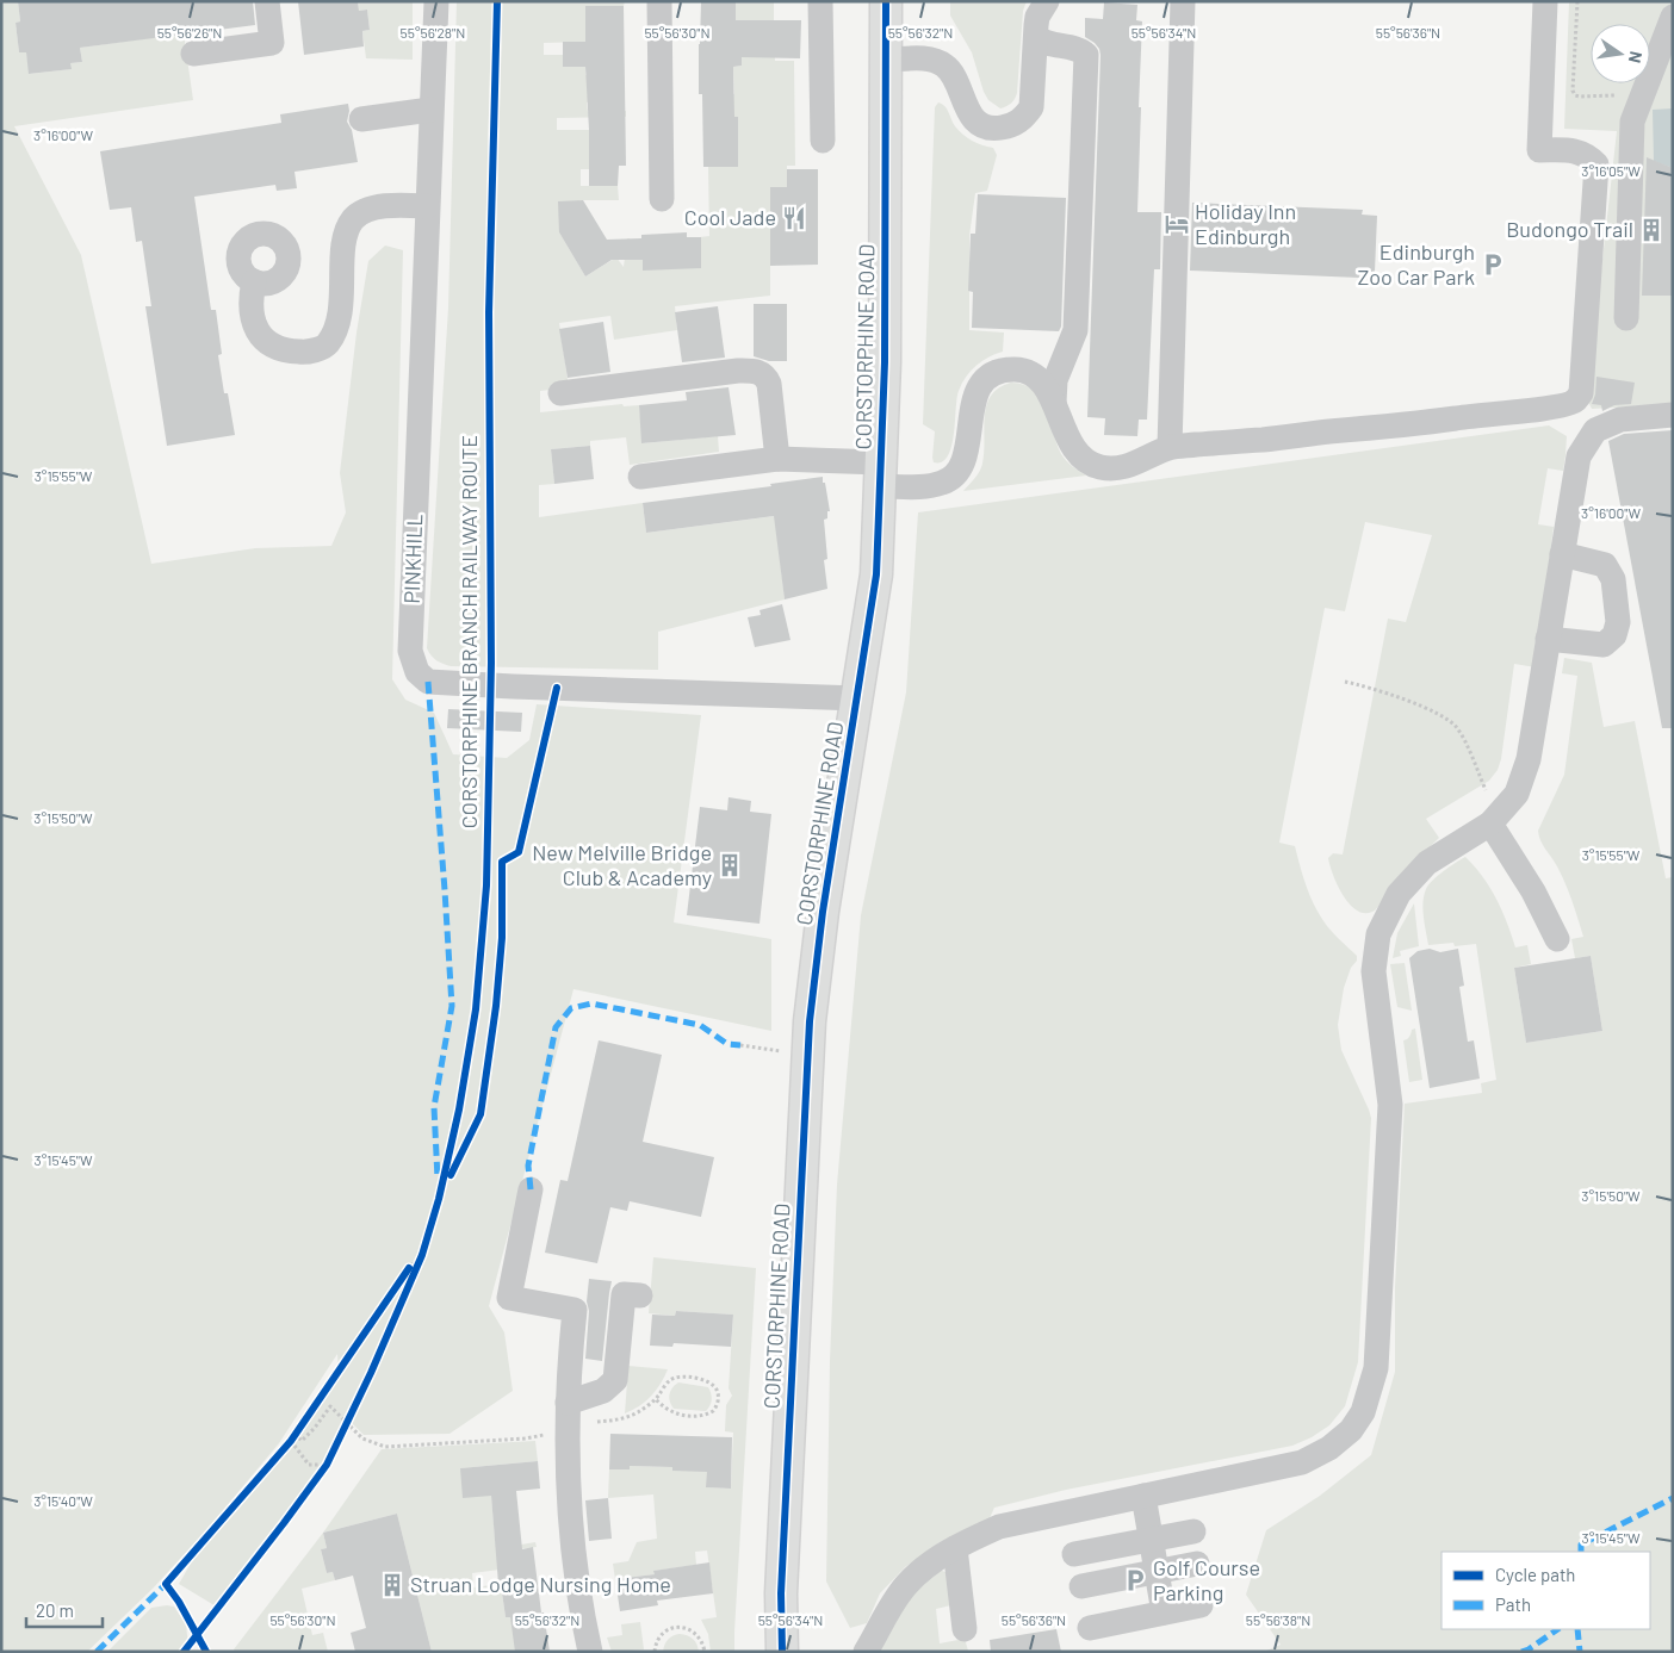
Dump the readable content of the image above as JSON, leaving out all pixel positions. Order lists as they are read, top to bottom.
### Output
{
  "streets": {
    "main road": ["CORSTORPHINE ROAD"],
    "street": ["PINKHILL"],
    "cycle path": ["CORSTORPHINE BRANCH RAILWAY ROUTE"]
  },
  "crossings": [
    ["CORSTORPHINE ROAD", "PINKHILL"]
  ],
  "places": {
    "restaurant": ["Cool Jade"],
    "hotel": ["Holiday Inn Edinburgh"],
    "building": ["Budongo Trail", "New Melville Bridge Club & Academy", "Struan Lodge Nursing Home"],
    "parking": ["Edinburgh Zoo Car Park", "Golf Course Parking"]
  },
  "legend": ["Cycle path", "Path"],
  "scale_bar": "20 m",
  "north": "right",
  "coordinates": [
    "55°56'26\"N",
    "55°56'28\"N",
    "55°56'30\"N",
    "55°56'32\"N",
    "55°56'34\"N",
    "55°56'36\"N",
    "3°16'00\"W",
    "3°16'05\"W",
    "3°15'55\"W",
    "3°15'50\"W",
    "3°15'45\"W",
    "3°15'40\"W",
    "55°56'38\"N"
  ]
}
